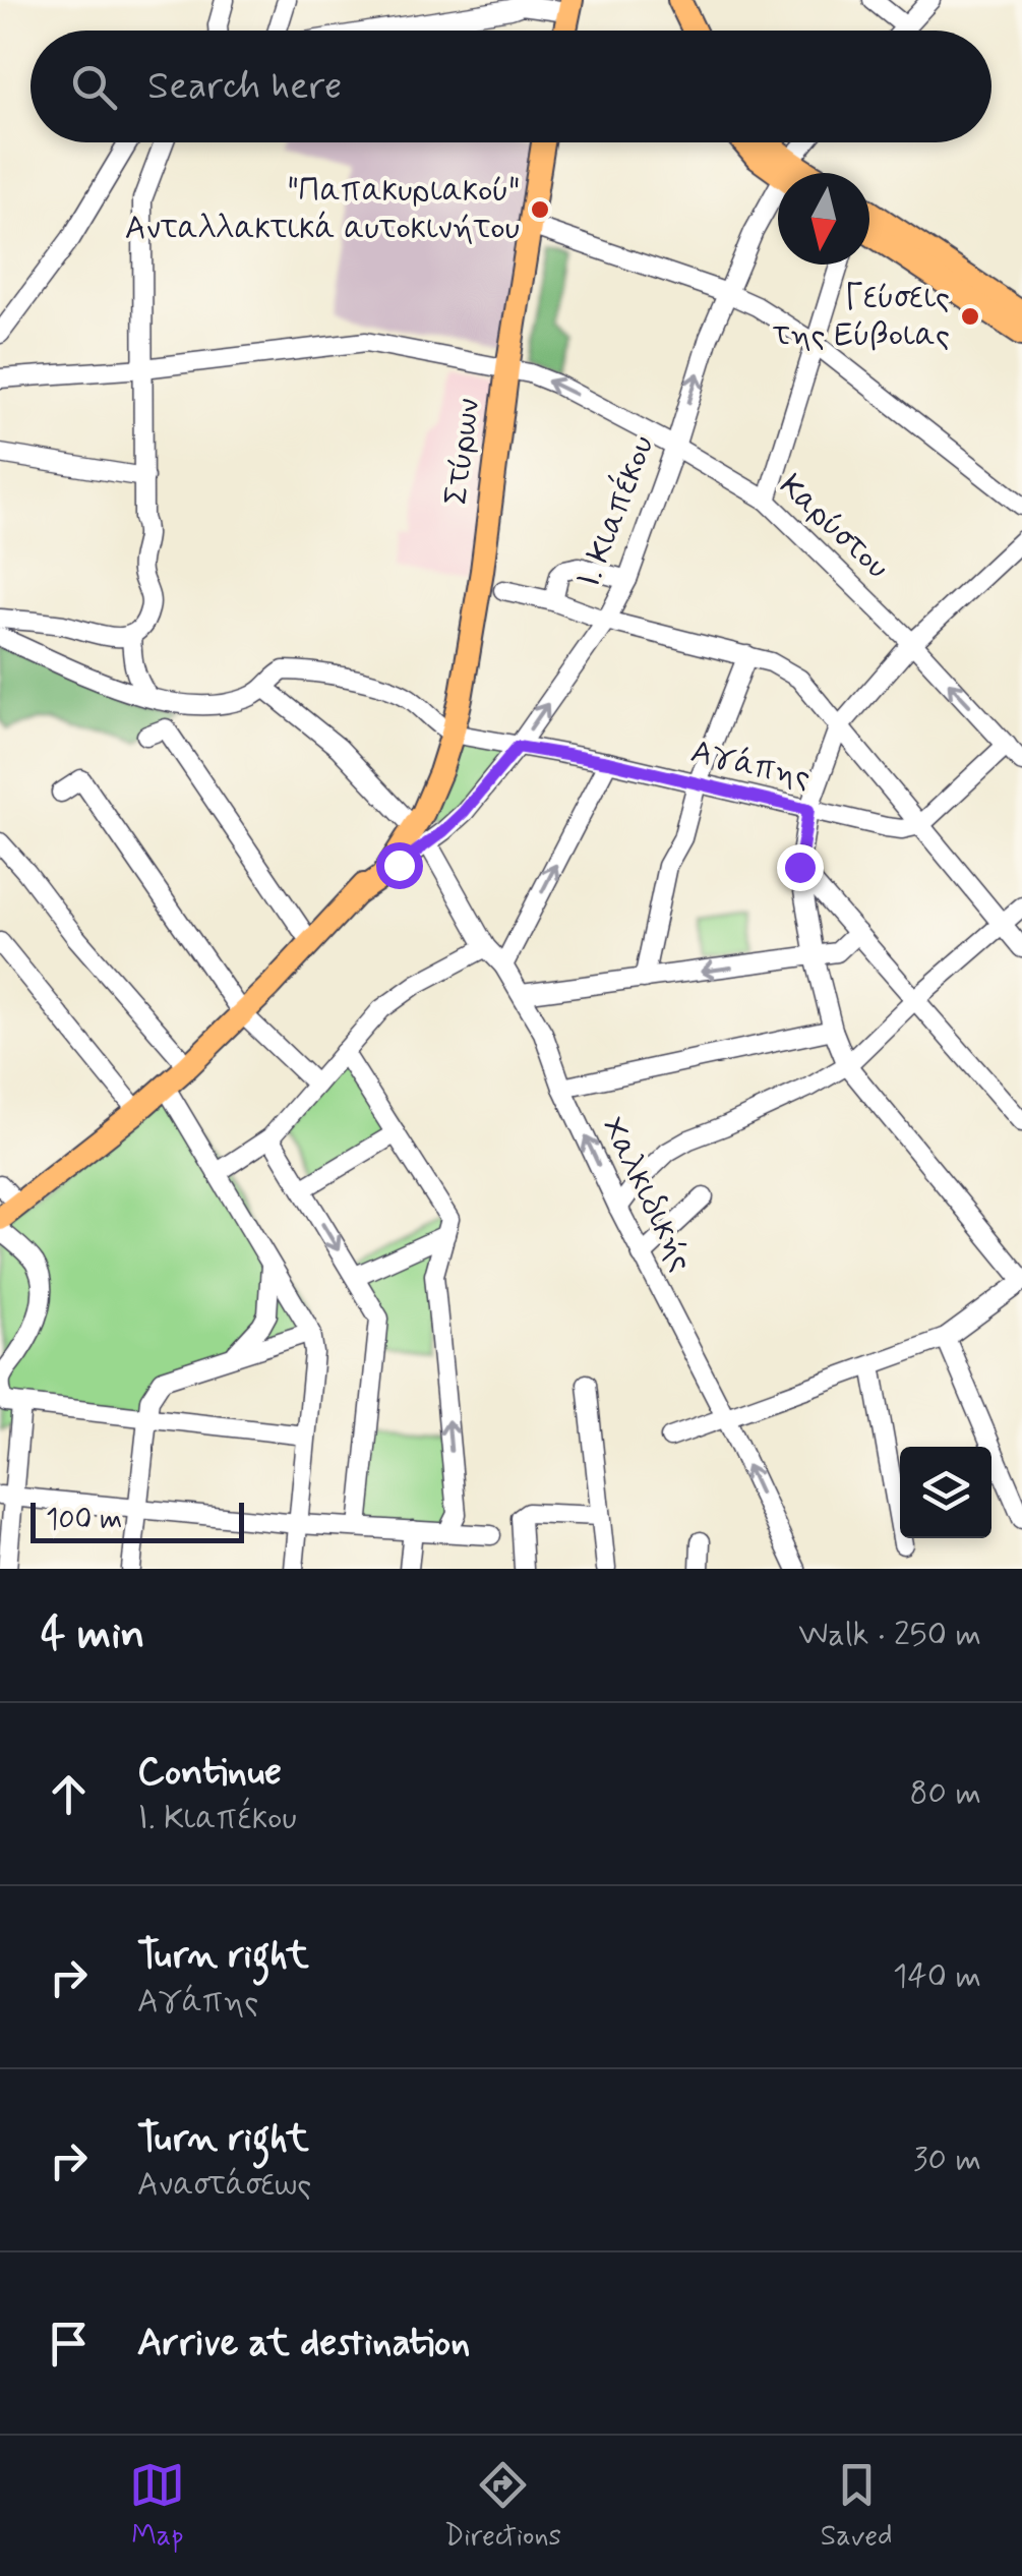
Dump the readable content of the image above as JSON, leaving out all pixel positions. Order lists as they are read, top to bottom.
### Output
{
  "streets": {
    "main road": ["Στύρων"],
    "street": [
      "Ι. Κιαπέκου",
      "Καρύστου",
      "Αγάπης",
      "Χαλκιδικής"
    ]
  },
  "crossings": [
    ["Στύρων", "Ι. Κιαπέκου"],
    ["Στύρων", "Καρύστου"],
    ["Στύρων", "Αγάπης"],
    ["Ι. Κιαπέκου", "Καρύστου"],
    ["Ι. Κιαπέκου", "Αγάπης"],
    ["Ι. Κιαπέκου", "Χαλκιδικής"]
  ],
  "places": ["\"Παπακυριακού\" Ανταλλακτικά αυτοκινήτου", "Γεύσεις της Εύβοιας"],
  "scale_bar": "100 m",
  "north": "bottom",
  "page": {
    "search": "Search here",
    "scale": "100 m",
    "heading": ["4 min", "Walk · 250 m"],
    "list": [
      ["Continue", "Ι. Κιαπέκου", "80 m"],
      ["Turn right", "Αγάπης", "140 m"],
      ["Turn right", "Αναστάσεως", "30 m"],
      "Arrive at destination"
    ],
    "nav": ["Map", "Directions", "Saved"]
  }
}
